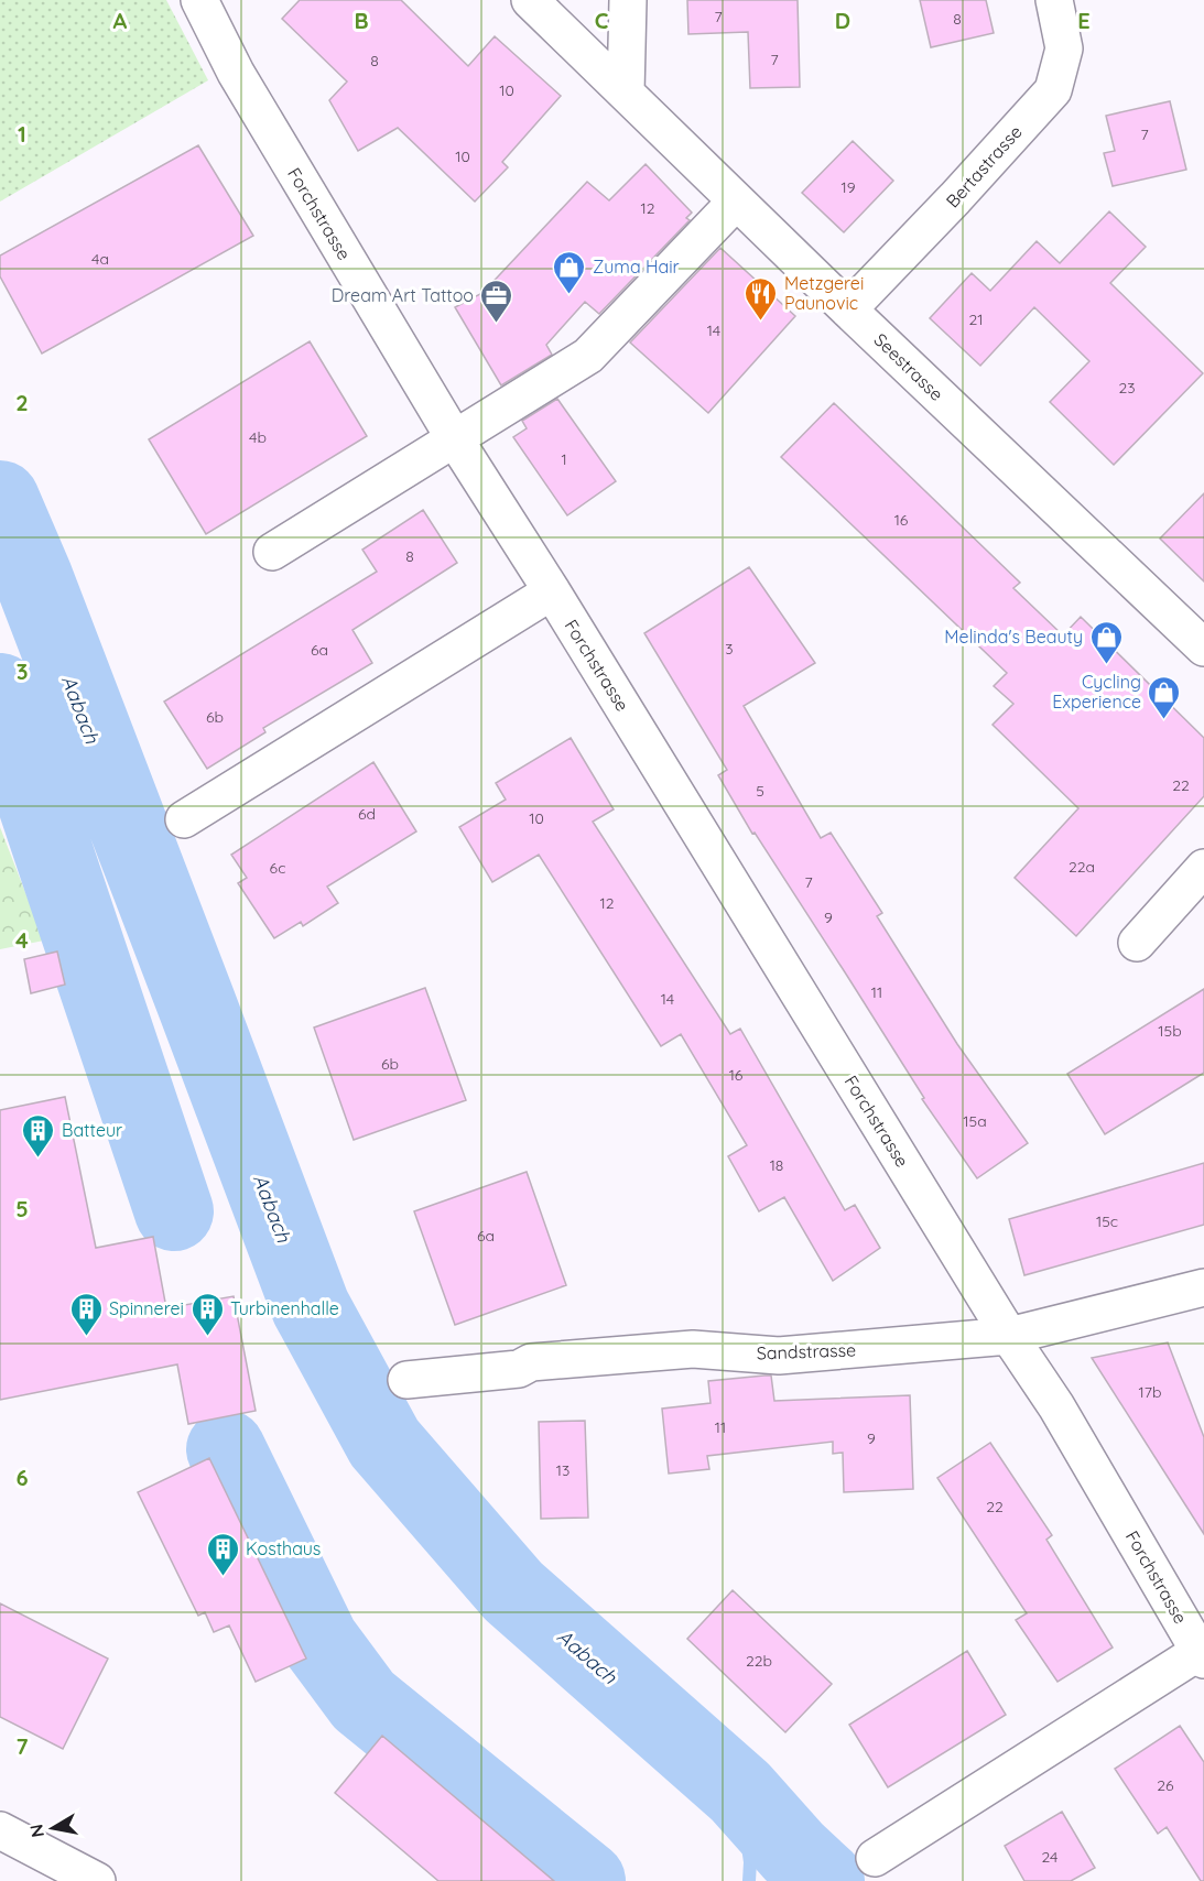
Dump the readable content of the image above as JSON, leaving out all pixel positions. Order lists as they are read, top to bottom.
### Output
{
  "streets": {
    "street": [
      "Bertastrasse",
      "Forchstrasse",
      "Seestrasse",
      "Sandstrasse"
    ]
  },
  "crossings": [
    ["Bertastrasse", "Seestrasse"],
    ["Forchstrasse", "Sandstrasse"]
  ],
  "water": ["Aabach"],
  "places": {
    "shop": ["Zuma Hair", "Melinda's Beauty", "Cycling Experience"],
    "restaurant": ["Metzgerei Paunovic"],
    "office": ["Dream Art Tattoo"],
    "building": [
      "Batteur",
      "Spinnerei",
      "Turbinenhalle",
      "Kosthaus"
    ]
  },
  "house_numbers": [
    "7",
    "8",
    "7",
    "8",
    "10",
    "7",
    "10",
    "19",
    "12",
    "4a",
    "21",
    "14",
    "23",
    "4b",
    "1",
    "16",
    "8",
    "3",
    "6a",
    "6b",
    "22",
    "5",
    "6d",
    "10",
    "22a",
    "6c",
    "7",
    "12",
    "9",
    "11",
    "14",
    "15b",
    "6b",
    "16",
    "15a",
    "18",
    "15c",
    "6a",
    "17b",
    "11",
    "9",
    "13",
    "22",
    "22b",
    "26",
    "24"
  ],
  "north": "left",
  "grid": {
    "columns": [
      "A",
      "B",
      "C",
      "D",
      "E"
    ],
    "rows": [
      "1",
      "2",
      "3",
      "4",
      "5",
      "6",
      "7"
    ]
  }
}
